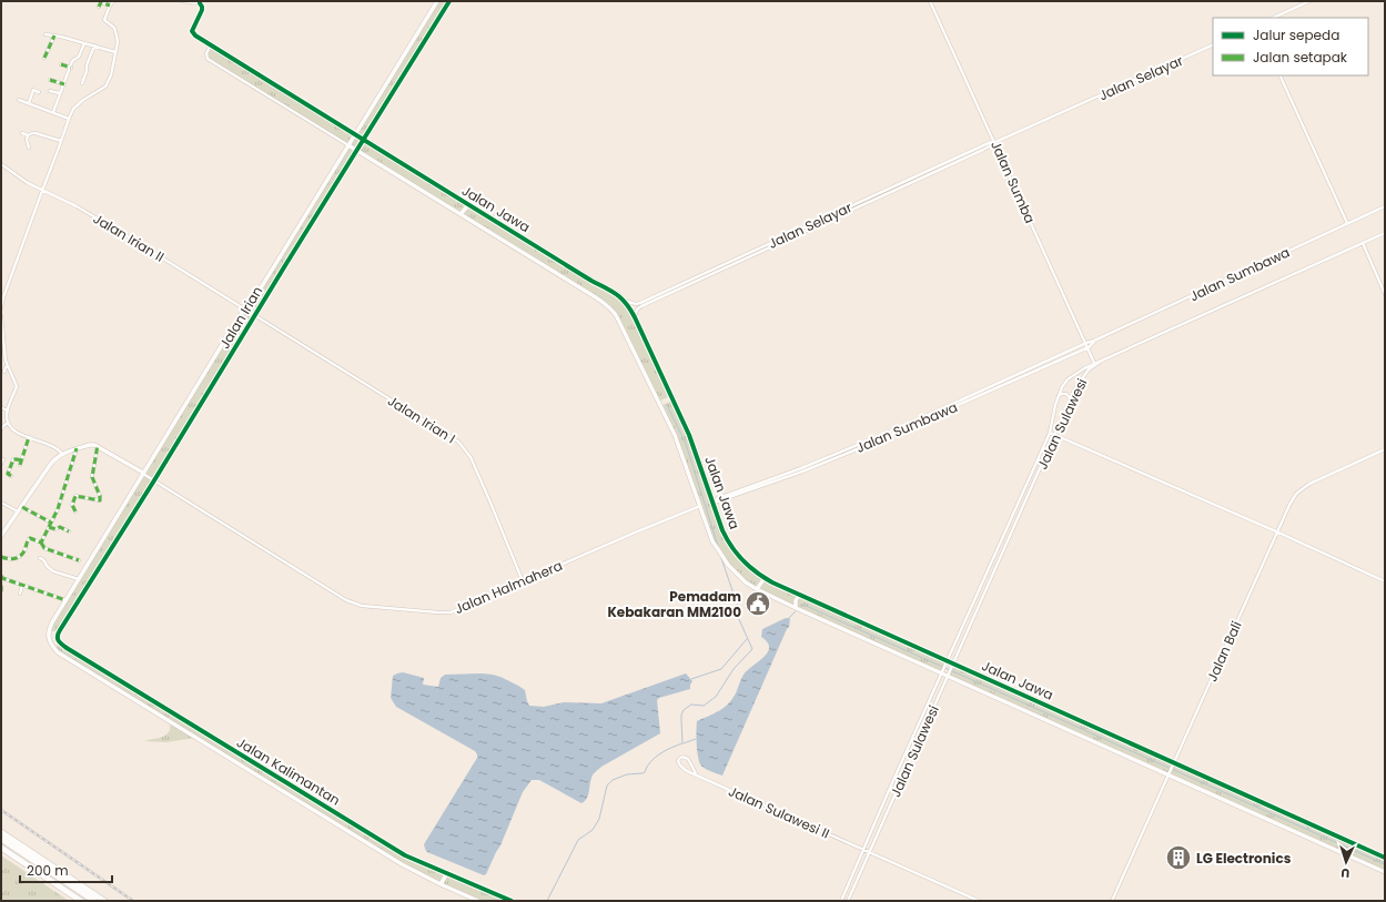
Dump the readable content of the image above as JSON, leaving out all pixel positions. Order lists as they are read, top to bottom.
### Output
{
  "streets": {
    "street": [
      "Jalan Selayar",
      "Jalan Sumba",
      "Jalan Jawa",
      "Jalan Irian II",
      "Jalan Sumbawa",
      "Jalan Irian",
      "Jalan Irian I",
      "Jalan Sulawesi",
      "Jalan Halmahera",
      "Jalan Bali",
      "Jalan Kalimantan",
      "Jalan Sulawesi II"
    ]
  },
  "crossings": [
    ["Jalan Selayar", "Jalan Sumba"],
    ["Jalan Selayar", "Jalan Jawa"],
    ["Jalan Sumba", "Jalan Sumbawa"],
    ["Jalan Sumba", "Jalan Sulawesi"],
    ["Jalan Jawa", "Jalan Sumbawa"],
    ["Jalan Jawa", "Jalan Irian"],
    ["Jalan Jawa", "Jalan Sulawesi"],
    ["Jalan Jawa", "Jalan Halmahera"],
    ["Jalan Jawa", "Jalan Bali"],
    ["Jalan Irian II", "Jalan Irian"],
    ["Jalan Irian II", "Jalan Irian I"],
    ["Jalan Irian", "Jalan Irian I"],
    ["Jalan Irian", "Jalan Halmahera"],
    ["Jalan Irian I", "Jalan Halmahera"],
    ["Jalan Sulawesi", "Jalan Sulawesi II"]
  ],
  "places": {
    "public building": ["Pemadam Kebakaran MM2100"],
    "building": ["LG Electronics"]
  },
  "legend": ["Jalur sepeda", "Jalan setapak"],
  "scale_bar": "200 m",
  "north": "bottom"
}
